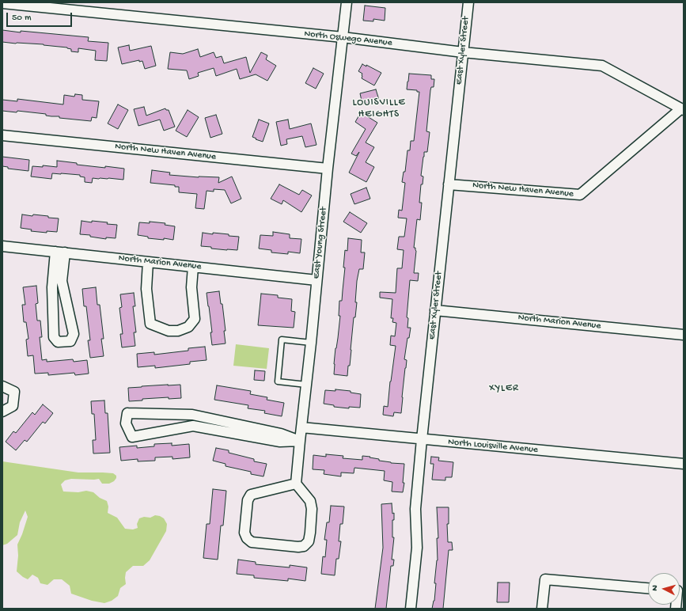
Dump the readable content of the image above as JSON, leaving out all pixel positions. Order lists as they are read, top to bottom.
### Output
{
  "streets": {
    "street": [
      "North Oswego Avenue",
      "East Xyler Street",
      "North New Haven Avenue",
      "East Young Street",
      "North Marion Avenue",
      "North Louisville Avenue"
    ]
  },
  "crossings": [
    ["North Oswego Avenue", "East Xyler Street"],
    ["North Oswego Avenue", "North New Haven Avenue"],
    ["North Oswego Avenue", "East Young Street"],
    ["East Xyler Street", "North New Haven Avenue"],
    ["East Xyler Street", "North Marion Avenue"],
    ["East Xyler Street", "North Louisville Avenue"],
    ["North New Haven Avenue", "East Young Street"],
    ["East Young Street", "North Marion Avenue"],
    ["East Young Street", "North Louisville Avenue"]
  ],
  "districts": ["LOUISVILLE HEIGHTS", "XYLER"],
  "scale_bar": "50 m",
  "north": "left"
}
